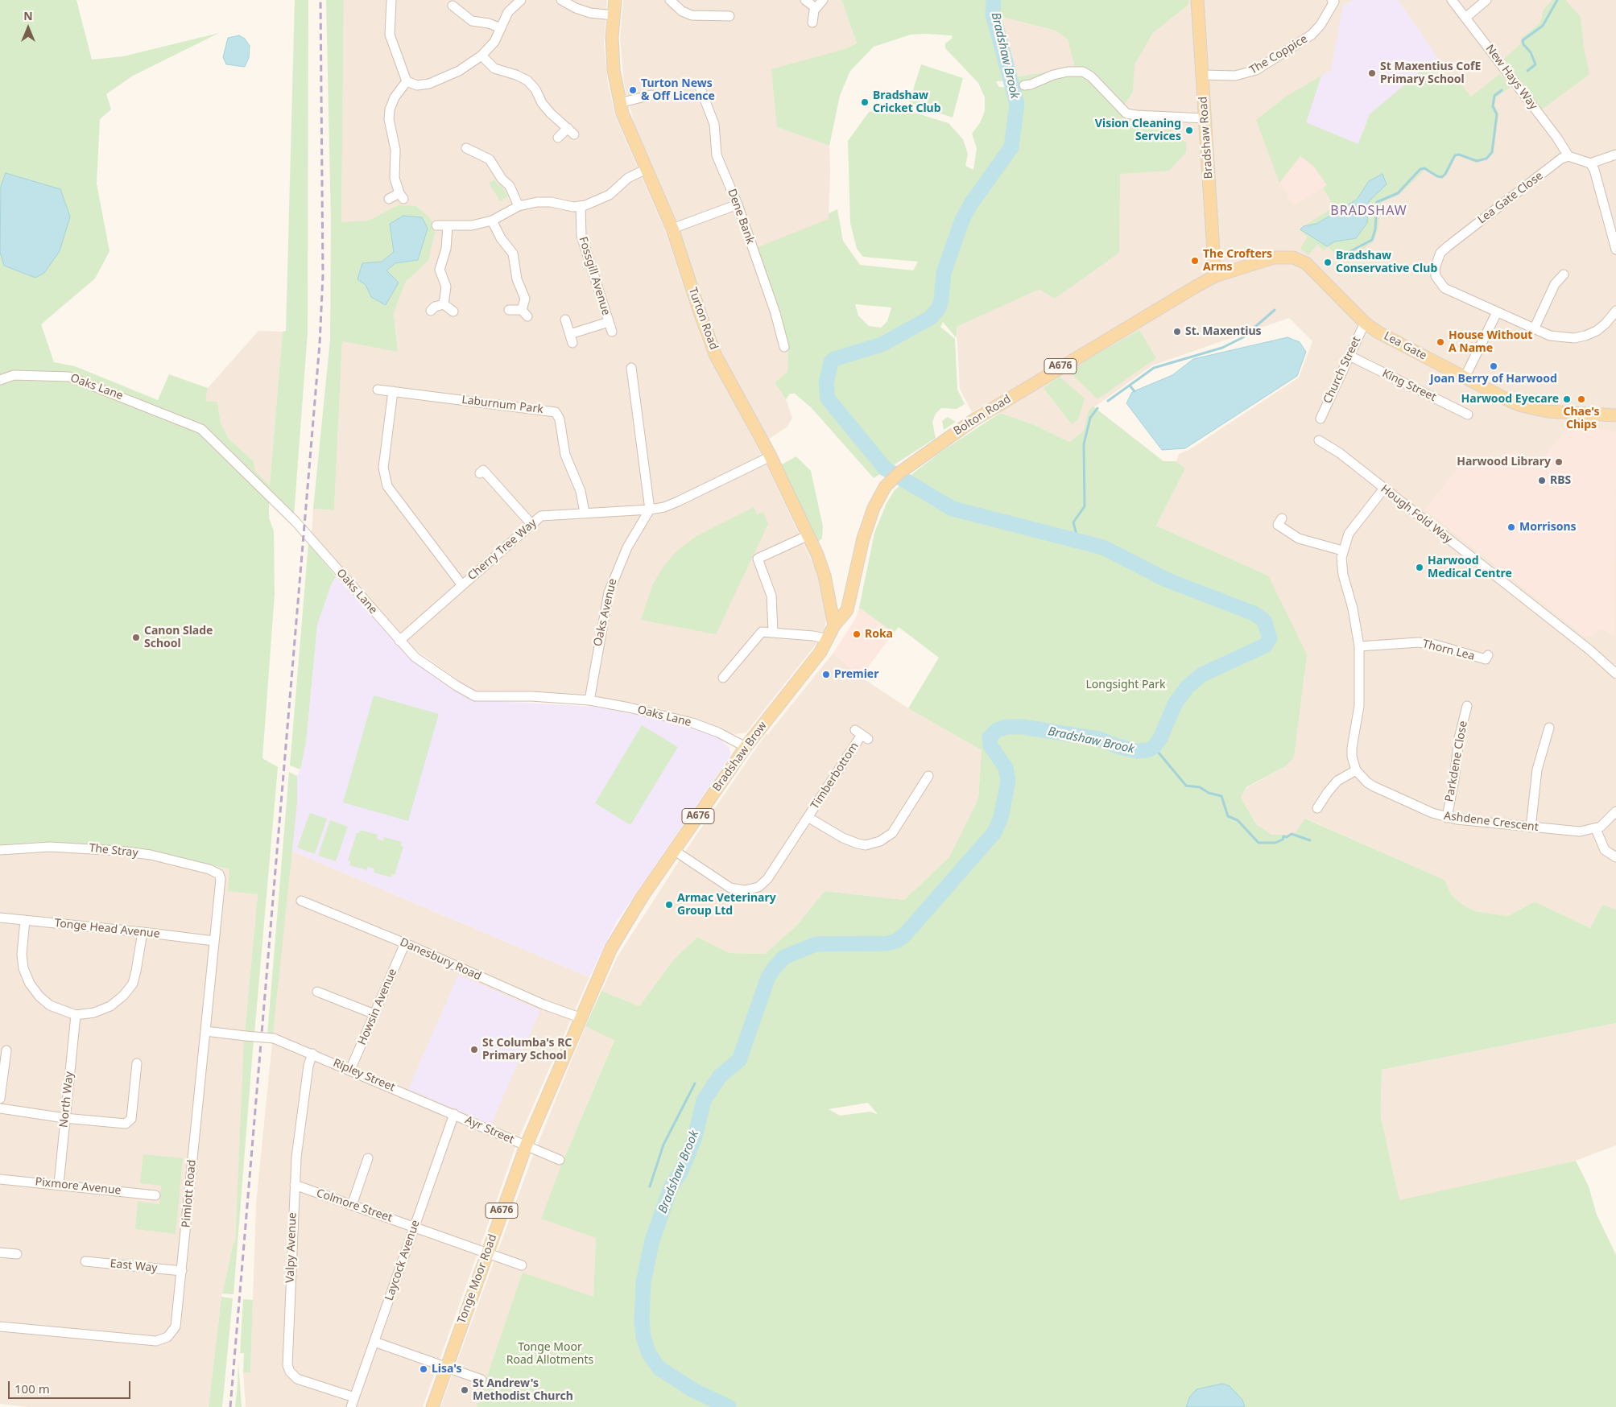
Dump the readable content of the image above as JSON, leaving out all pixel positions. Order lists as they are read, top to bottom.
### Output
{
  "streets": {
    "main road": [
      "Bradshaw Road",
      "Turton Road",
      "Lea Gate",
      "A676",
      "Bolton Road",
      "Bradshaw Brow",
      "Tonge Moor Road"
    ],
    "street": [
      "The Coppice",
      "New Hays Way",
      "Lea Gate Close",
      "Dene Bank",
      "Fossgill Avenue",
      "Church Street",
      "King Street",
      "Oaks Lane",
      "Laburnum Park",
      "Hough Fold Way",
      "Cherry Tree Way",
      "Oaks Avenue",
      "Thorn Lea",
      "Parkdene Close",
      "Timberbottom",
      "Ashdene Crescent",
      "The Stray",
      "Tonge Head Avenue",
      "Danesbury Road",
      "Howsin Avenue",
      "Ripley Street",
      "North Way",
      "Ayr Street",
      "Pixmore Avenue",
      "Pimlott Road",
      "Colmore Street",
      "Valpy Avenue",
      "Laycock Avenue",
      "East Way"
    ]
  },
  "crossings": [
    ["The Coppice", "Bradshaw Road"],
    ["New Hays Way", "Lea Gate Close"],
    ["Bradshaw Road", "Lea Gate"],
    ["Bradshaw Road", "Bolton Road"],
    ["Turton Road", "Bolton Road"],
    ["Turton Road", "Bradshaw Brow"],
    ["Lea Gate", "Church Street"],
    ["Lea Gate", "Bolton Road"],
    ["Church Street", "King Street"],
    ["Oaks Lane", "Cherry Tree Way"],
    ["Oaks Lane", "Oaks Avenue"],
    ["Oaks Lane", "Bradshaw Brow"],
    ["Laburnum Park", "Cherry Tree Way"],
    ["Bolton Road", "Bradshaw Brow"],
    ["Cherry Tree Way", "Oaks Avenue"],
    ["Bradshaw Brow", "Timberbottom"],
    ["Bradshaw Brow", "Danesbury Road"],
    ["Bradshaw Brow", "Tonge Moor Road"],
    ["Parkdene Close", "Ashdene Crescent"],
    ["The Stray", "Pimlott Road"],
    ["Tonge Head Avenue", "Pimlott Road"],
    ["Danesbury Road", "Howsin Avenue"],
    ["Danesbury Road", "Tonge Moor Road"],
    ["Howsin Avenue", "Ripley Street"],
    ["Ripley Street", "Ayr Street"],
    ["Ripley Street", "Pimlott Road"],
    ["Ripley Street", "Valpy Avenue"],
    ["Ripley Street", "Laycock Avenue"],
    ["North Way", "Pixmore Avenue"],
    ["Ayr Street", "Laycock Avenue"],
    ["Ayr Street", "Tonge Moor Road"],
    ["Pimlott Road", "East Way"],
    ["Colmore Street", "Valpy Avenue"],
    ["Colmore Street", "Laycock Avenue"],
    ["Colmore Street", "Tonge Moor Road"],
    ["Valpy Avenue", "Laycock Avenue"]
  ],
  "districts": ["BRADSHAW"],
  "water": ["Bradshaw Brook"],
  "parks": ["Longsight Park", "Tonge Moor Road Allotments"],
  "places": [
    "St Maxentius CofE Primary School",
    "Turton News & Off Licence",
    "Bradshaw Cricket Club",
    "Vision Cleaning Services",
    "The Crofters Arms",
    "Bradshaw Conservative Club",
    "St. Maxentius",
    "House Without A Name",
    "Joan Berry of Harwood",
    "Harwood Eyecare",
    "Chae's Chips",
    "Harwood Library",
    "RBS",
    "Morrisons",
    "Harwood Medical Centre",
    "Roka",
    "Canon Slade School",
    "Premier",
    "Armac Veterinary Group Ltd",
    "St Columba's RC Primary School",
    "Lisa's",
    "St Andrew's Methodist Church"
  ],
  "scale_bar": "100 m",
  "north": "top"
}
